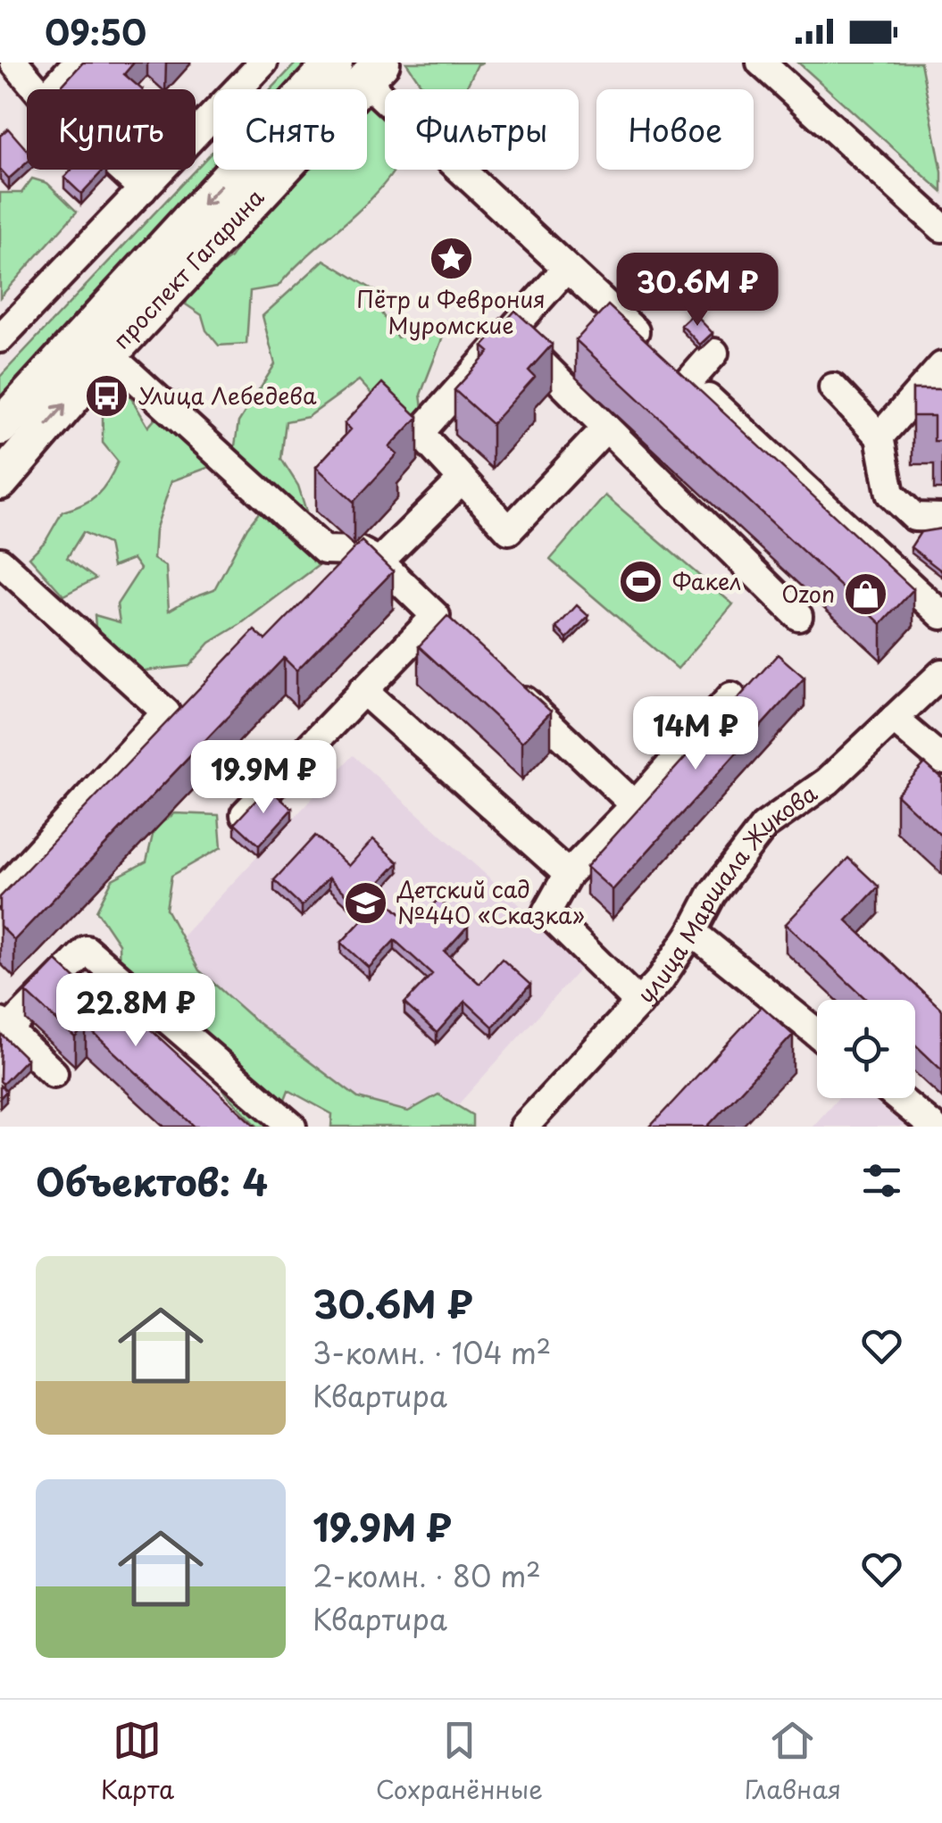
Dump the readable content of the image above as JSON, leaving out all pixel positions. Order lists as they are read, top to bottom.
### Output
{
  "streets": {
    "main road": ["проспект Гагарина"],
    "street": ["улица Маршала Жукова"]
  },
  "places": {
    "place": ["Пётр и Феврония Муромские"],
    "bus stop": ["Улица Лебедева"],
    "sports": ["Факел"],
    "shop": ["Ozon"],
    "school or university": ["Детский сад №440 «Сказка»"]
  },
  "page": {
    "status": "09:50",
    "chip": [
      "Купить",
      "Снять",
      "Фильтры",
      "Новое"
    ],
    "price": [
      "30.6M ₽",
      "14M ₽",
      "19.9M ₽",
      "22.8M ₽"
    ],
    "heading": "Объектов: 4",
    "list": [
      {
        "name": "30.6M ₽",
        "note": "3-комн. · 104 m² · Квартира"
      },
      {
        "name": "19.9M ₽",
        "note": "2-комн. · 80 m² · Квартира"
      }
    ],
    "tabs": ["Карта", "Сохранённые", "Главная"]
  }
}
